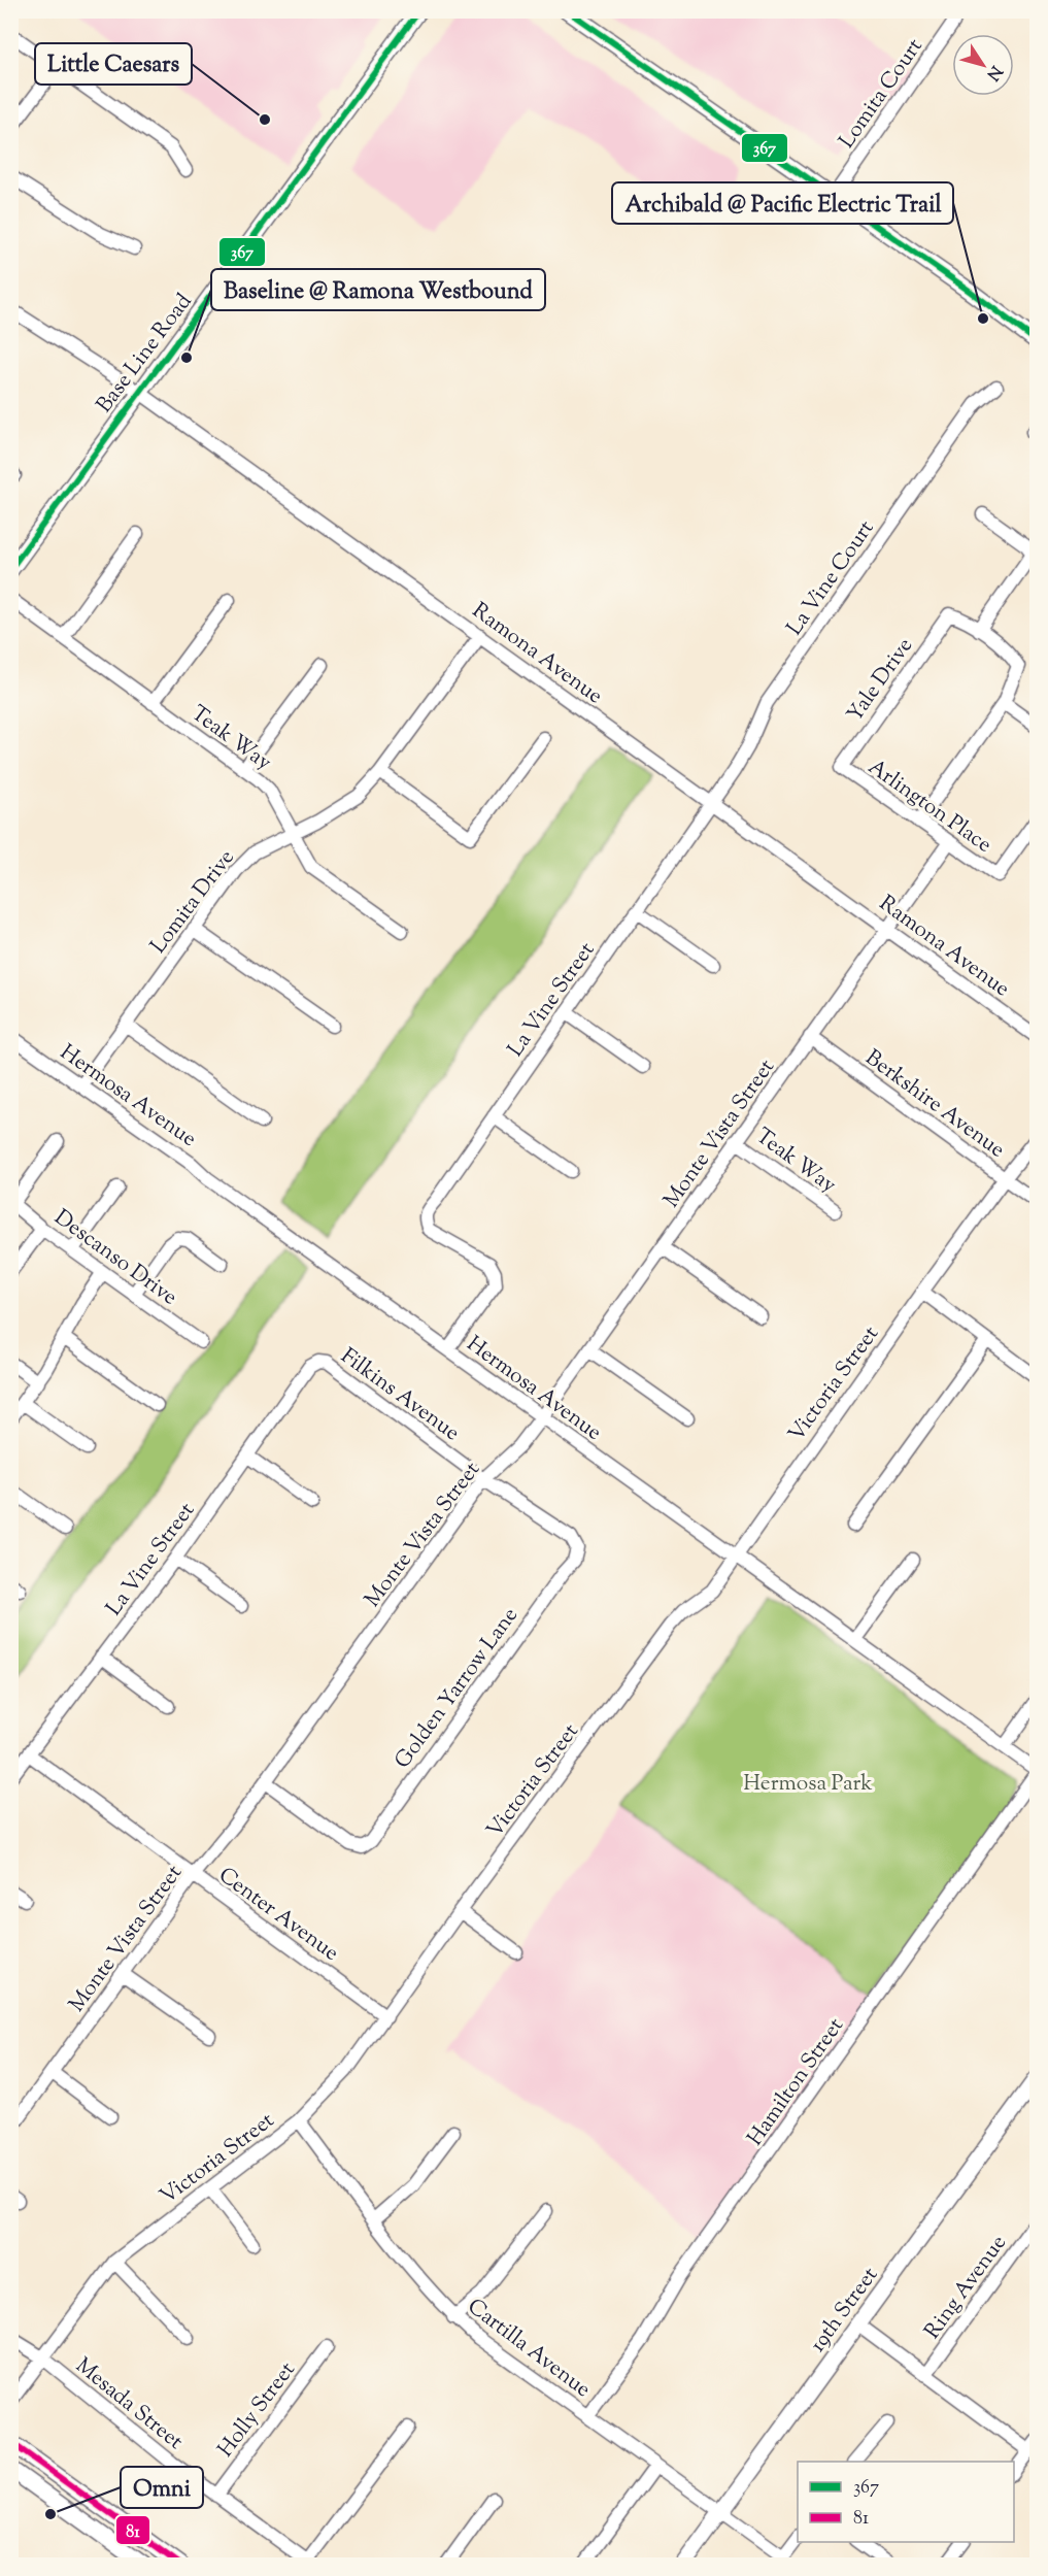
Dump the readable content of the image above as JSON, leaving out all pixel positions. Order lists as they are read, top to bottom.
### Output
{
  "streets": {
    "main road": ["Base Line Road", "19th Street"],
    "street": [
      "Lomita Court",
      "La Vine Court",
      "Ramona Avenue",
      "Yale Drive",
      "Teak Way",
      "Arlington Place",
      "Lomita Drive",
      "La Vine Street",
      "Hermosa Avenue",
      "Berkshire Avenue",
      "Monte Vista Street",
      "Descanso Drive",
      "Victoria Street",
      "Filkins Avenue",
      "Golden Yarrow Lane",
      "Center Avenue",
      "Hamilton Street",
      "Ring Avenue",
      "Cartilla Avenue",
      "Mesada Street",
      "Holly Street"
    ]
  },
  "crossings": [
    ["Base Line Road", "Ramona Avenue"],
    ["La Vine Court", "Ramona Avenue"],
    ["La Vine Court", "La Vine Street"],
    ["Ramona Avenue", "Lomita Drive"],
    ["Ramona Avenue", "La Vine Street"],
    ["Ramona Avenue", "Monte Vista Street"],
    ["Yale Drive", "Arlington Place"],
    ["Teak Way", "Lomita Drive"],
    ["Teak Way", "Monte Vista Street"],
    ["Arlington Place", "Monte Vista Street"],
    ["Lomita Drive", "Hermosa Avenue"],
    ["La Vine Street", "Hermosa Avenue"],
    ["La Vine Street", "Filkins Avenue"],
    ["La Vine Street", "Center Avenue"],
    ["Hermosa Avenue", "Monte Vista Street"],
    ["Hermosa Avenue", "Victoria Street"],
    ["Hermosa Avenue", "Hamilton Street"],
    ["Berkshire Avenue", "Monte Vista Street"],
    ["Berkshire Avenue", "Victoria Street"],
    ["Monte Vista Street", "Filkins Avenue"],
    ["Monte Vista Street", "Golden Yarrow Lane"],
    ["Monte Vista Street", "Center Avenue"],
    ["Victoria Street", "Center Avenue"],
    ["Victoria Street", "Cartilla Avenue"],
    ["Victoria Street", "Mesada Street"],
    ["Filkins Avenue", "Golden Yarrow Lane"],
    ["Hamilton Street", "Cartilla Avenue"],
    ["19th Street", "Cartilla Avenue"],
    ["Mesada Street", "Holly Street"]
  ],
  "parks": ["Hermosa Park"],
  "places": [
    "Little Caesars",
    "Archibald @ Pacific Electric Trail",
    "Baseline @ Ramona Westbound",
    "Omni"
  ],
  "lines": ["transit line 367", "transit line 81"],
  "legend": ["367", "81"],
  "north": "bottom right"
}
